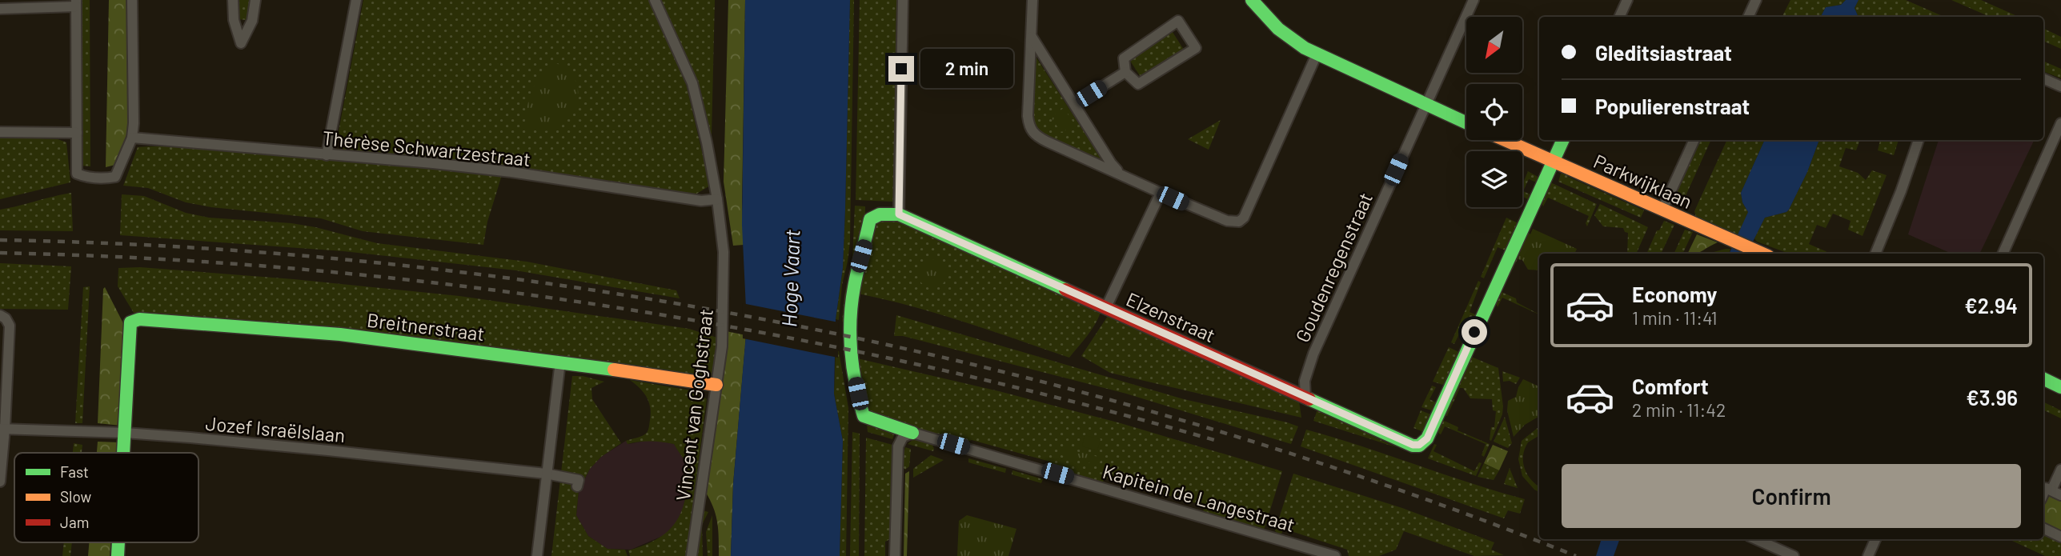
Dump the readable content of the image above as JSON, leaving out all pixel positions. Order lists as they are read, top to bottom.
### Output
{
  "streets": {
    "street": [
      "Thérèse Schwartzestraat",
      "Parkwijklaan",
      "Goudenregenstraat",
      "Elzenstraat",
      "Breitnerstraat",
      "Vincent van Goghstraat",
      "Jozef Israëlslaan",
      "Kapitein de Langestraat"
    ]
  },
  "crossings": [
    ["Thérèse Schwartzestraat", "Vincent van Goghstraat"],
    ["Parkwijklaan", "Elzenstraat"],
    ["Goudenregenstraat", "Elzenstraat"],
    ["Breitnerstraat", "Vincent van Goghstraat"],
    ["Breitnerstraat", "Jozef Israëlslaan"]
  ],
  "water": ["Hoge Vaart"],
  "legend": ["Fast", "Slow", "Jam"],
  "north": "bottom left",
  "page": {
    "banner": ["Gleditsiastraat", "Populierenstraat"],
    "bubble": "2 min",
    "list": [
      {
        "name": "Economy",
        "note": "1 min · 11:41",
        "value": "€2.94"
      },
      {
        "name": "Comfort",
        "note": "2 min · 11:42",
        "value": "€3.96"
      }
    ],
    "buttons": "Confirm"
  }
}
